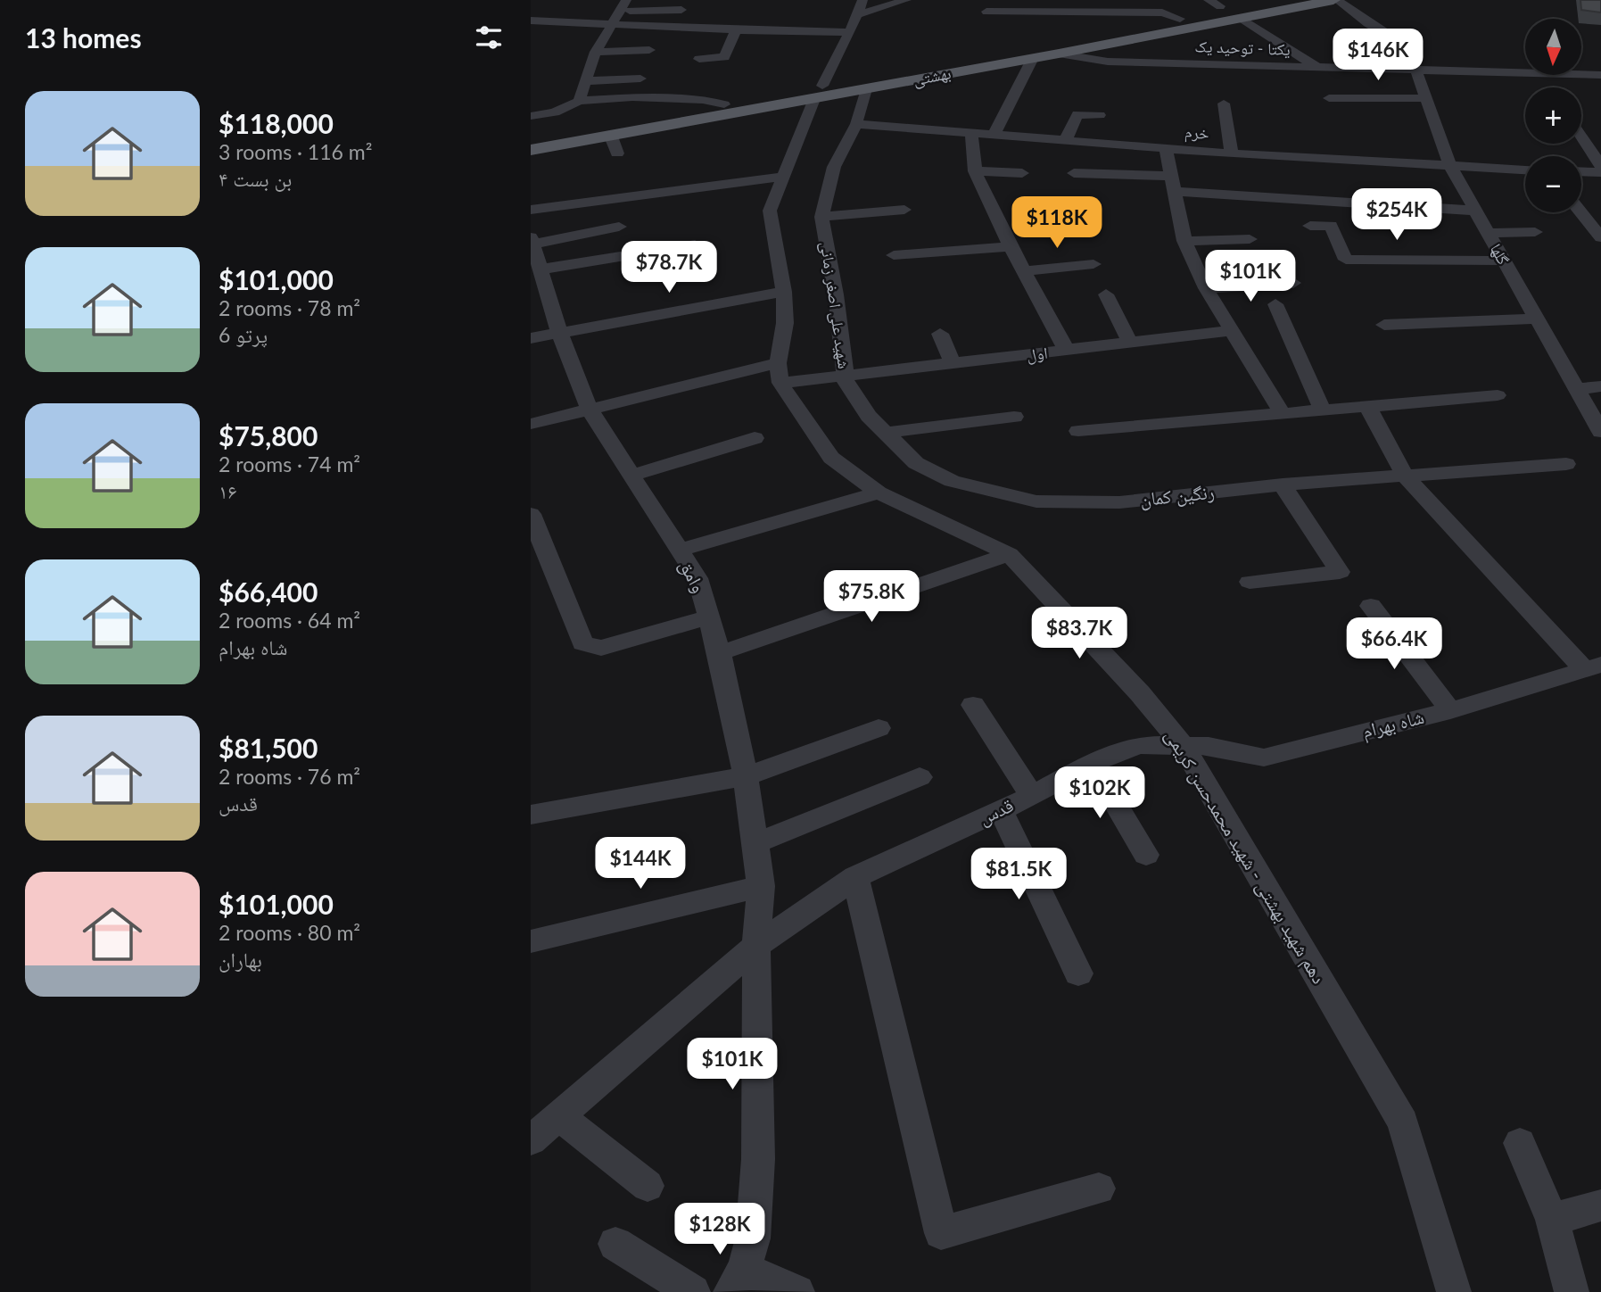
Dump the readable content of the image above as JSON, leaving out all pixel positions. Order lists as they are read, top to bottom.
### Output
{
  "streets": {
    "main road": ["بهشتی"],
    "street": [
      "یکتا - توحید یک",
      "خرم",
      "گلها",
      "شهید علی اصغر زمانی",
      "اول",
      "رنگین کمان",
      "وامق",
      "شاه بهرام",
      "قدس",
      "دهم شهید بهشتی - شهید محمدحسن کریمی"
    ]
  },
  "crossings": [
    ["یکتا - توحید یک", "بهشتی"],
    ["یکتا - توحید یک", "گلها"],
    ["بهشتی", "گلها"],
    ["بهشتی", "شهید علی اصغر زمانی"],
    ["خرم", "گلها"],
    ["خرم", "شهید علی اصغر زمانی"],
    ["شهید علی اصغر زمانی", "اول"],
    ["شهید علی اصغر زمانی", "رنگین کمان"],
    ["وامق", "قدس"],
    ["شاه بهرام", "قدس"],
    ["شاه بهرام", "دهم شهید بهشتی - شهید محمدحسن کریمی"],
    ["قدس", "دهم شهید بهشتی - شهید محمدحسن کریمی"]
  ],
  "north": "bottom",
  "page": {
    "heading": "13 homes",
    "map_buttons": ["+", "−"],
    "price": [
      "$146K",
      "$254K",
      "$118K",
      "$78.7K",
      "$101K",
      "$75.8K",
      "$83.7K",
      "$66.4K",
      "$102K",
      "$144K",
      "$81.5K",
      "$101K",
      "$128K"
    ],
    "list": [
      {
        "name": "$118,000",
        "note": "3 rooms · 116 m² · بن بست ۴"
      },
      {
        "name": "$101,000",
        "note": "2 rooms · 78 m² · پرتو 6"
      },
      {
        "name": "$75,800",
        "note": "2 rooms · 74 m² · ۱۶"
      },
      {
        "name": "$66,400",
        "note": "2 rooms · 64 m² · شاه بهرام"
      },
      {
        "name": "$81,500",
        "note": "2 rooms · 76 m² · قدس"
      },
      {
        "name": "$101,000",
        "note": "2 rooms · 80 m² · بهاران"
      }
    ]
  }
}
